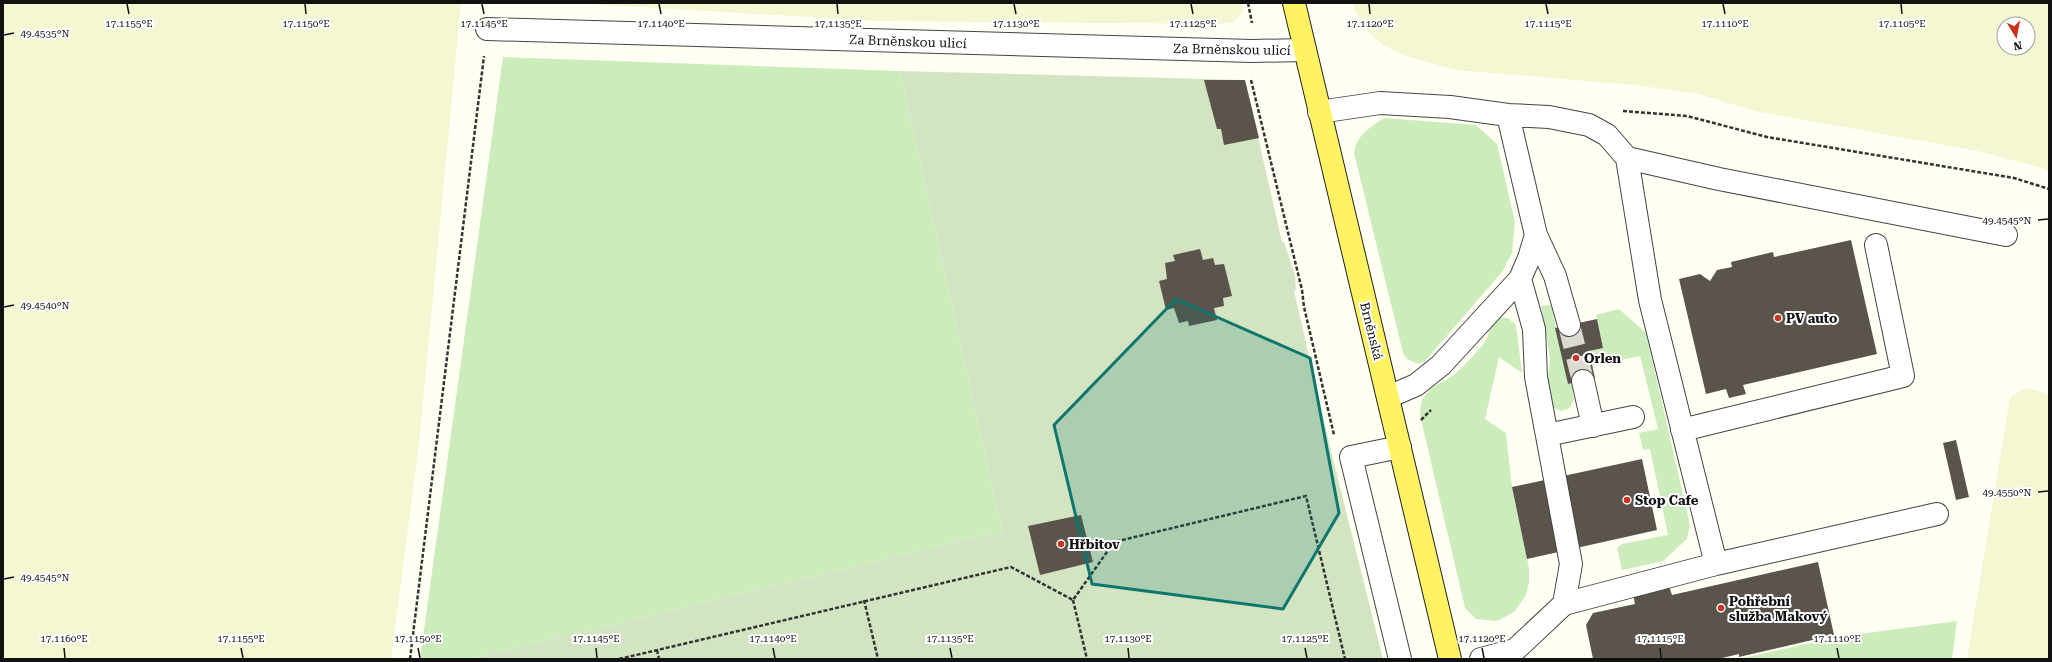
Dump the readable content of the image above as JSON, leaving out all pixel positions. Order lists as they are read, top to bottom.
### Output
{
  "streets": {
    "main road": ["Brněnská"],
    "lane": ["Za Brněnskou ulicí"]
  },
  "crossings": [
    ["Za Brněnskou ulicí", "Brněnská"]
  ],
  "places": [
    "PV auto",
    "Orlen",
    "Stop Cafe",
    "Hřbitov",
    "Pohřební služba Makový"
  ],
  "north": "bottom",
  "coordinates": [
    "17.1155°E",
    "17.1150°E",
    "17.1145°E",
    "17.1140°E",
    "17.1135°E",
    "17.1130°E",
    "17.1125°E",
    "17.1120°E",
    "17.1115°E",
    "17.1110°E",
    "17.1105°E",
    "49.4535°N",
    "49.4545°N",
    "49.4540°N",
    "49.4550°N",
    "17.1160°E"
  ]
}
